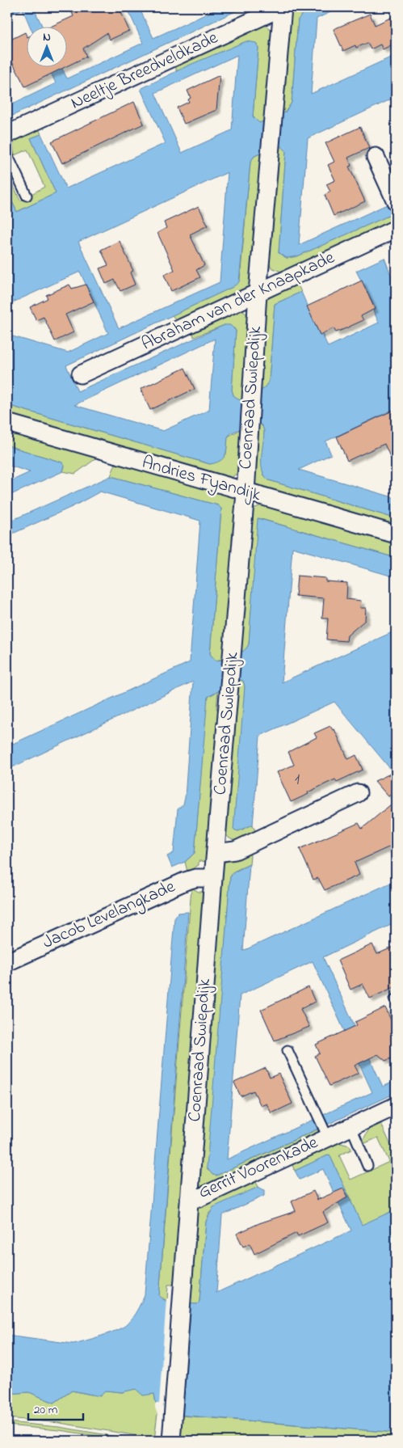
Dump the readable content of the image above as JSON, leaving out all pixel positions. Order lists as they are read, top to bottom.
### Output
{
  "streets": {
    "street": [
      "Neeltje Breedveldkade",
      "Abraham van der Knaapkade",
      "Coenraad Swiepdijk",
      "Andries Fyandijk",
      "Jacob Levelangkade",
      "Gerrit Voorenkade"
    ]
  },
  "crossings": [
    ["Neeltje Breedveldkade", "Coenraad Swiepdijk"],
    ["Abraham van der Knaapkade", "Coenraad Swiepdijk"],
    ["Coenraad Swiepdijk", "Andries Fyandijk"],
    ["Coenraad Swiepdijk", "Jacob Levelangkade"],
    ["Coenraad Swiepdijk", "Gerrit Voorenkade"]
  ],
  "house_numbers": ["1"],
  "scale_bar": "20 m",
  "north": "top"
}
